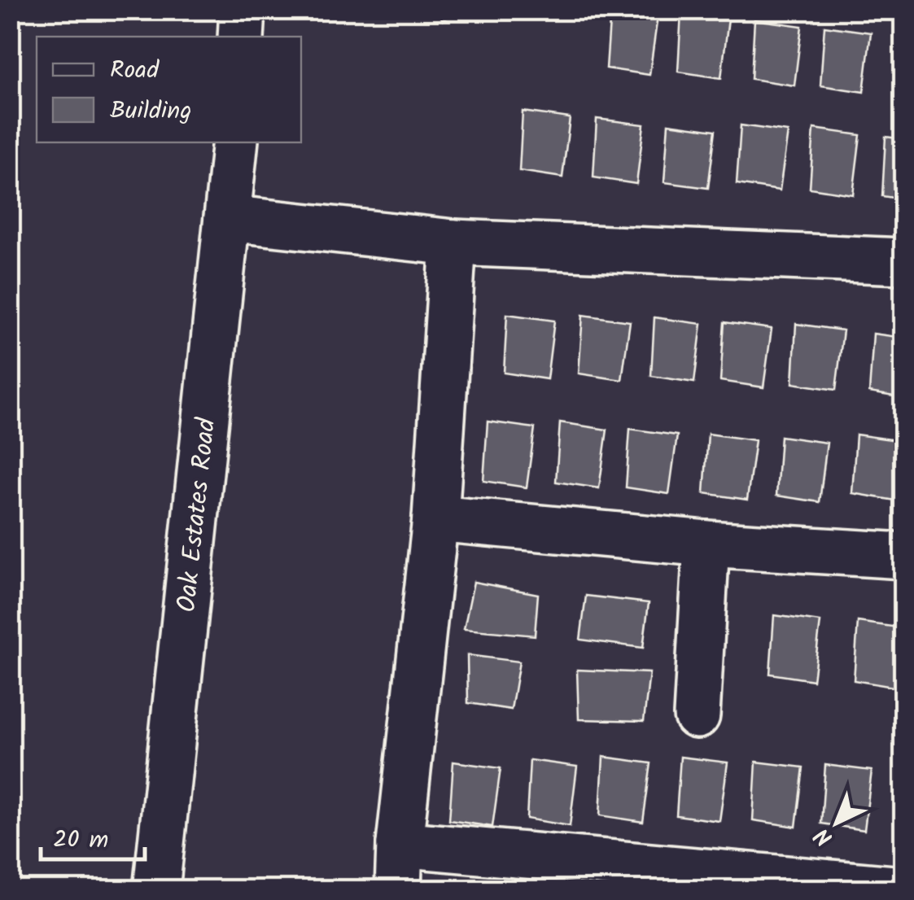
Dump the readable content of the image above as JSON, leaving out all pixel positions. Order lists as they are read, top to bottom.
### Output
{
  "streets": {
    "street": ["Oak Estates Road"]
  },
  "legend": ["Road", "Building"],
  "scale_bar": "20 m",
  "north": "bottom left"
}
